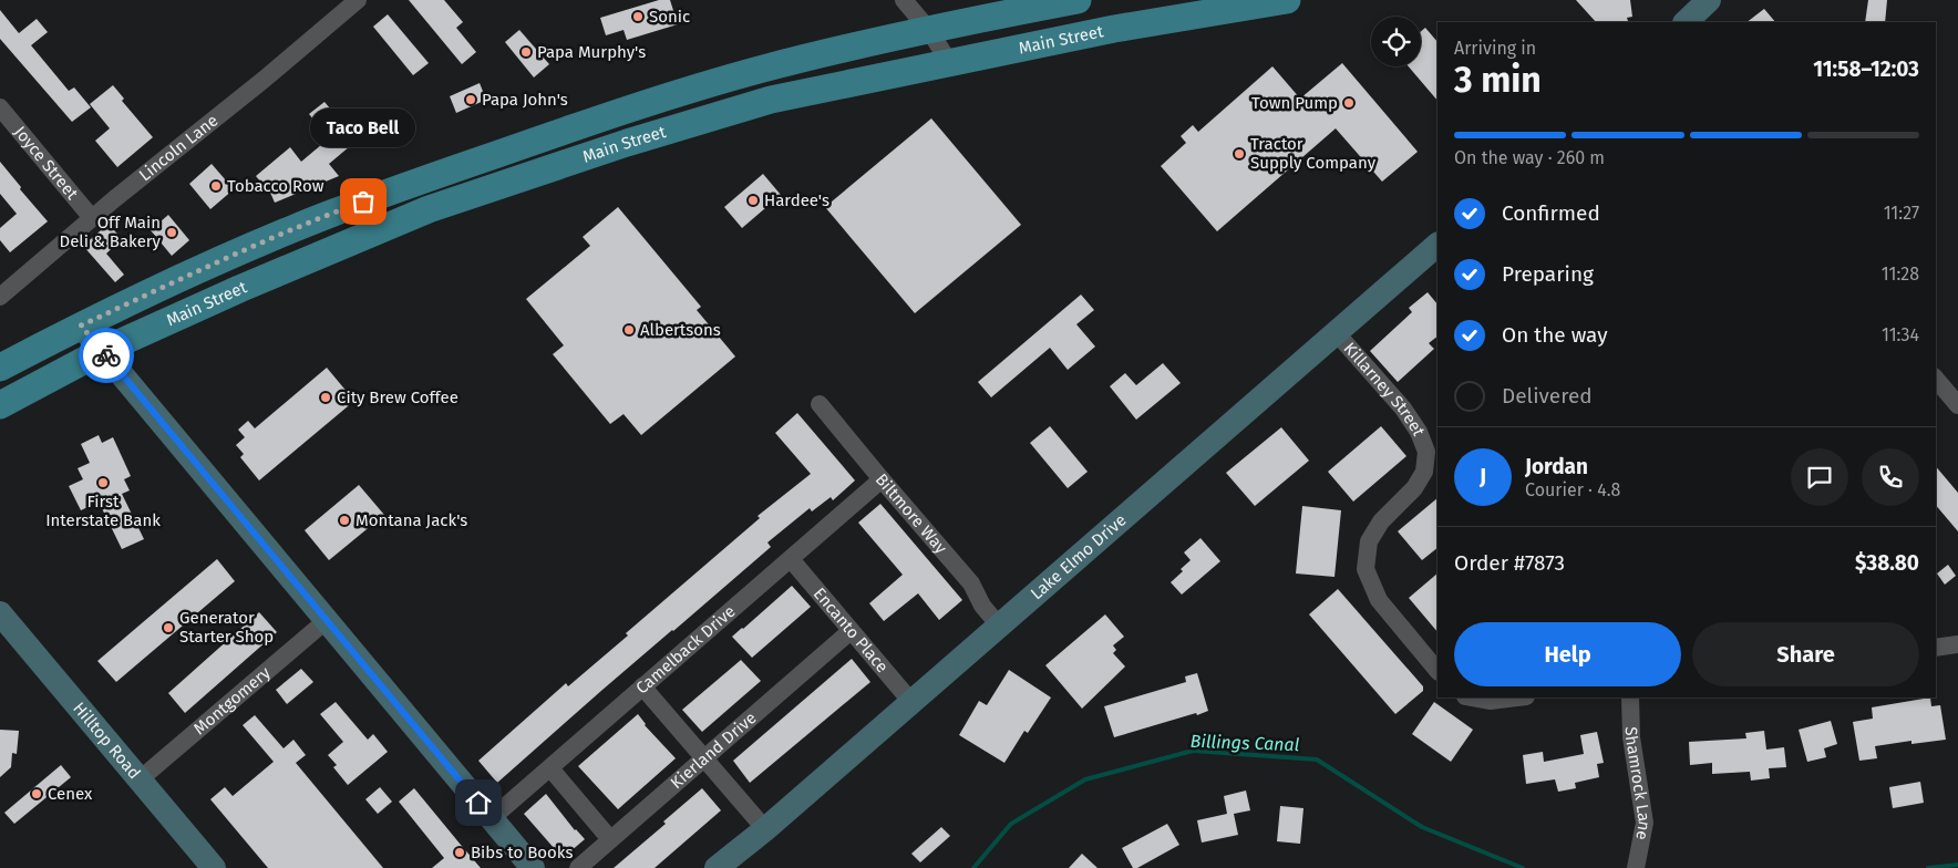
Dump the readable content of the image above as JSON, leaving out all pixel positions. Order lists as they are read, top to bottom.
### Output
{
  "streets": {
    "main road": ["Main Street", "Lake Elmo Drive", "Hilltop Road"],
    "street": [
      "Lincoln Lane",
      "Joyce Street",
      "Killarney Street",
      "Biltmore Way",
      "Encanto Place",
      "Camelback Drive",
      "Montgomery",
      "Kierland Drive",
      "Shamrock Lane"
    ]
  },
  "crossings": [
    ["Lincoln Lane", "Joyce Street"],
    ["Killarney Street", "Lake Elmo Drive"],
    ["Biltmore Way", "Lake Elmo Drive"],
    ["Biltmore Way", "Camelback Drive"],
    ["Lake Elmo Drive", "Encanto Place"],
    ["Encanto Place", "Camelback Drive"],
    ["Encanto Place", "Kierland Drive"],
    ["Montgomery", "Hilltop Road"]
  ],
  "water": ["Billings Canal"],
  "places": [
    "Sonic",
    "Papa Murphy's",
    "Papa John's",
    "Town Pump",
    "Tractor Supply Company",
    "Tobacco Row",
    "Hardee's",
    "Taco Bell",
    "Off Main Deli & Bakery",
    "Albertsons",
    "City Brew Coffee",
    "First Interstate Bank",
    "Montana Jack's",
    "Generator Starter Shop",
    "Cenex",
    "Bibs to Books"
  ],
  "page": {
    "heading": ["3 min", "Arriving in", "11:58–12:03"],
    "panel": [
      "Jordan",
      "Courier · 4.8",
      "Order #7873",
      "$38.80"
    ],
    "bubble": "Taco Bell",
    "bar": "On the way · 260 m",
    "list": [
      ["Confirmed", "11:27"],
      ["Preparing", "11:28"],
      ["On the way", "11:34"],
      "Delivered"
    ],
    "round": "J",
    "buttons": ["Help", "Share"]
  }
}
